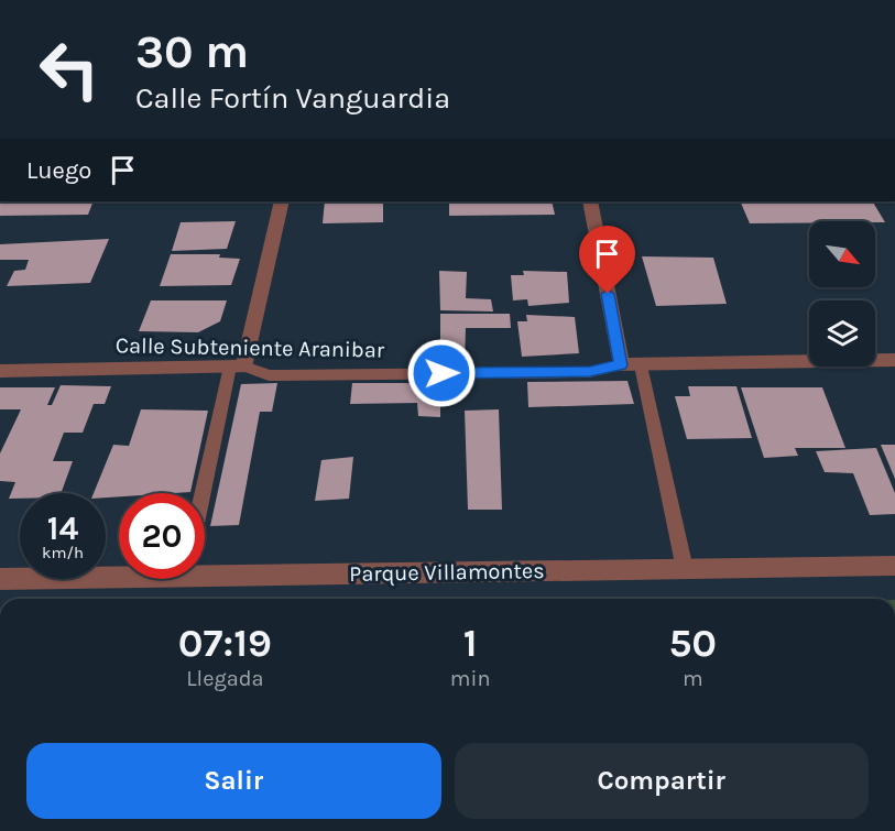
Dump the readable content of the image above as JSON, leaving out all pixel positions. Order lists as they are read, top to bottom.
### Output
{
  "streets": {
    "street": ["Calle Subteniente Aranibar", "Parque Villamontes"]
  },
  "north": "bottom right",
  "page": {
    "turn": ["30 m", "Calle Fortín Vanguardia"],
    "then": "Luego",
    "speed": "14 km/h",
    "limit": "20",
    "eta": [
      "07:19",
      "Llegada",
      "1",
      "min",
      "50",
      "m"
    ],
    "buttons": ["Salir", "Compartir"]
  }
}
